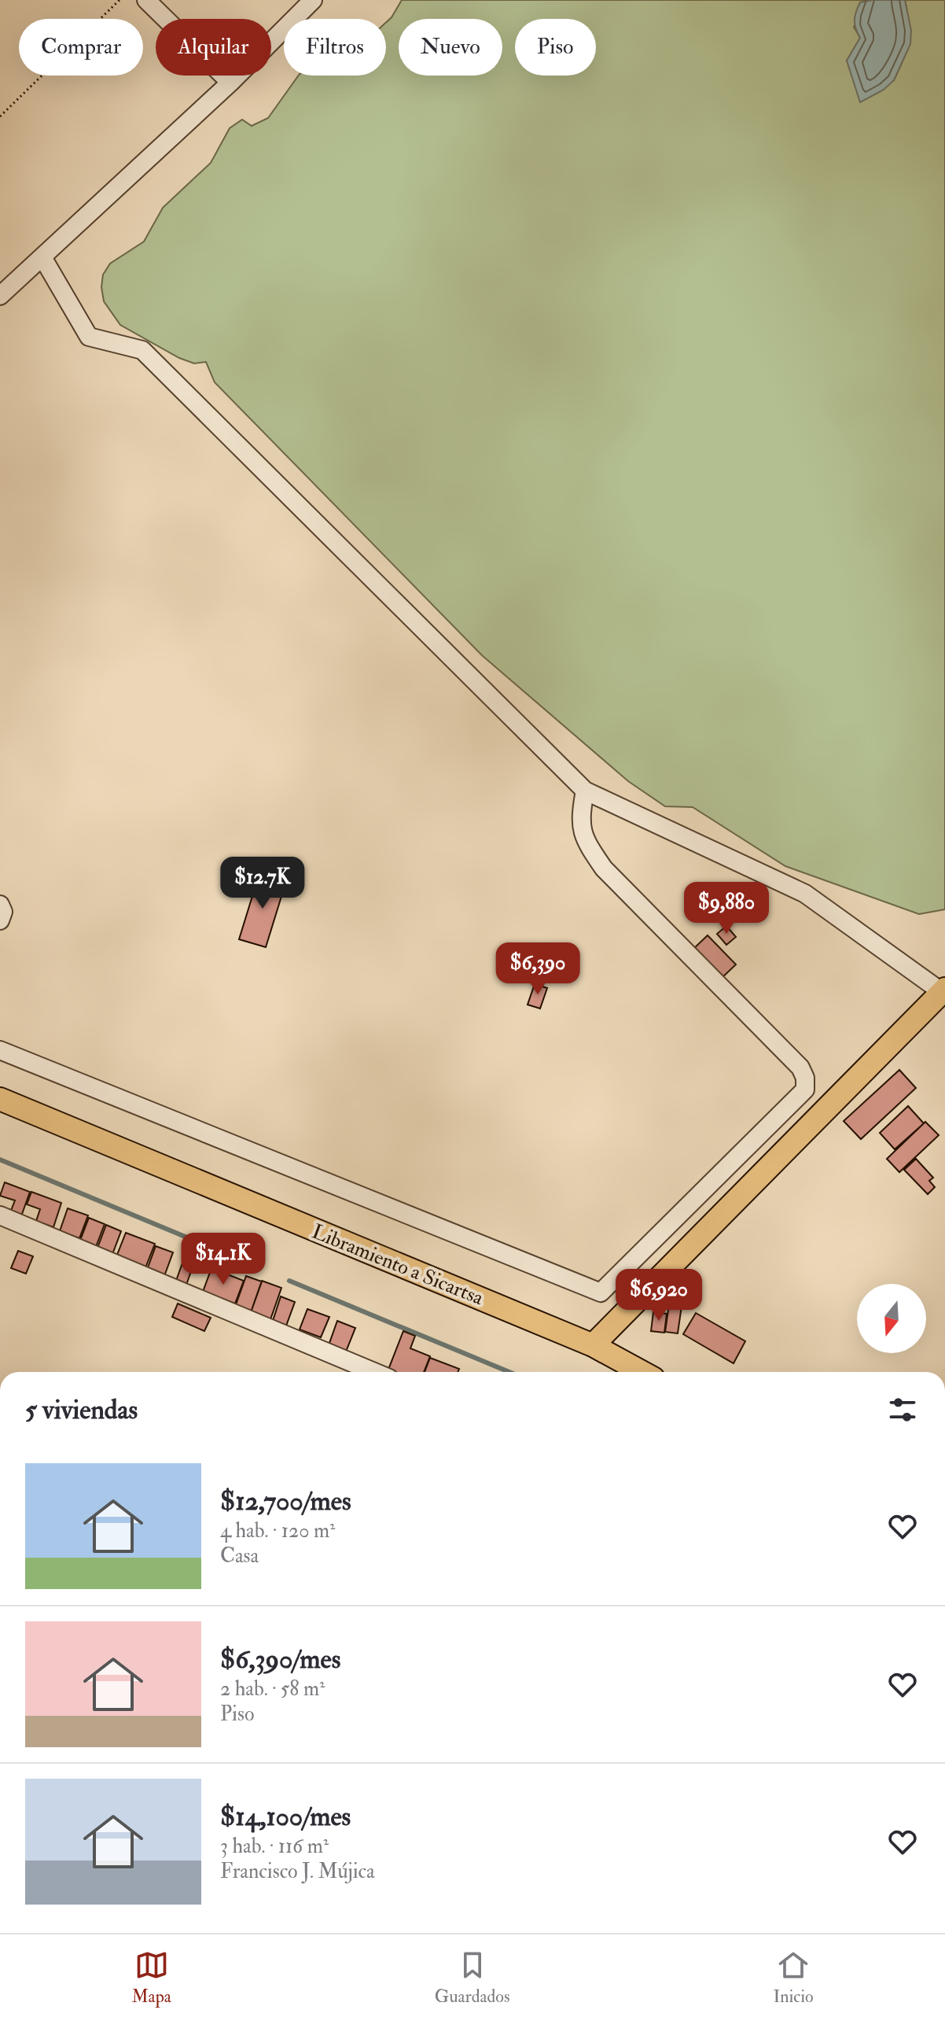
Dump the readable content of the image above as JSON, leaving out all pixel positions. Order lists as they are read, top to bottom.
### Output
{
  "streets": {
    "main road": ["Libramiento a Sicartsa"]
  },
  "north": "bottom",
  "page": {
    "chip": [
      "Comprar",
      "Alquilar",
      "Filtros",
      "Nuevo",
      "Piso"
    ],
    "price": [
      "$12.7K",
      "$9,880",
      "$6,390",
      "$14.1K",
      "$6,920"
    ],
    "heading": "5 viviendas",
    "list": [
      {
        "name": "$12,700/mes",
        "note": "4 hab. · 120 m² · Casa"
      },
      {
        "name": "$6,390/mes",
        "note": "2 hab. · 58 m² · Piso"
      },
      {
        "name": "$14,100/mes",
        "note": "3 hab. · 116 m² · Francisco J. Mújica"
      }
    ],
    "tabs": ["Mapa", "Guardados", "Inicio"]
  }
}
